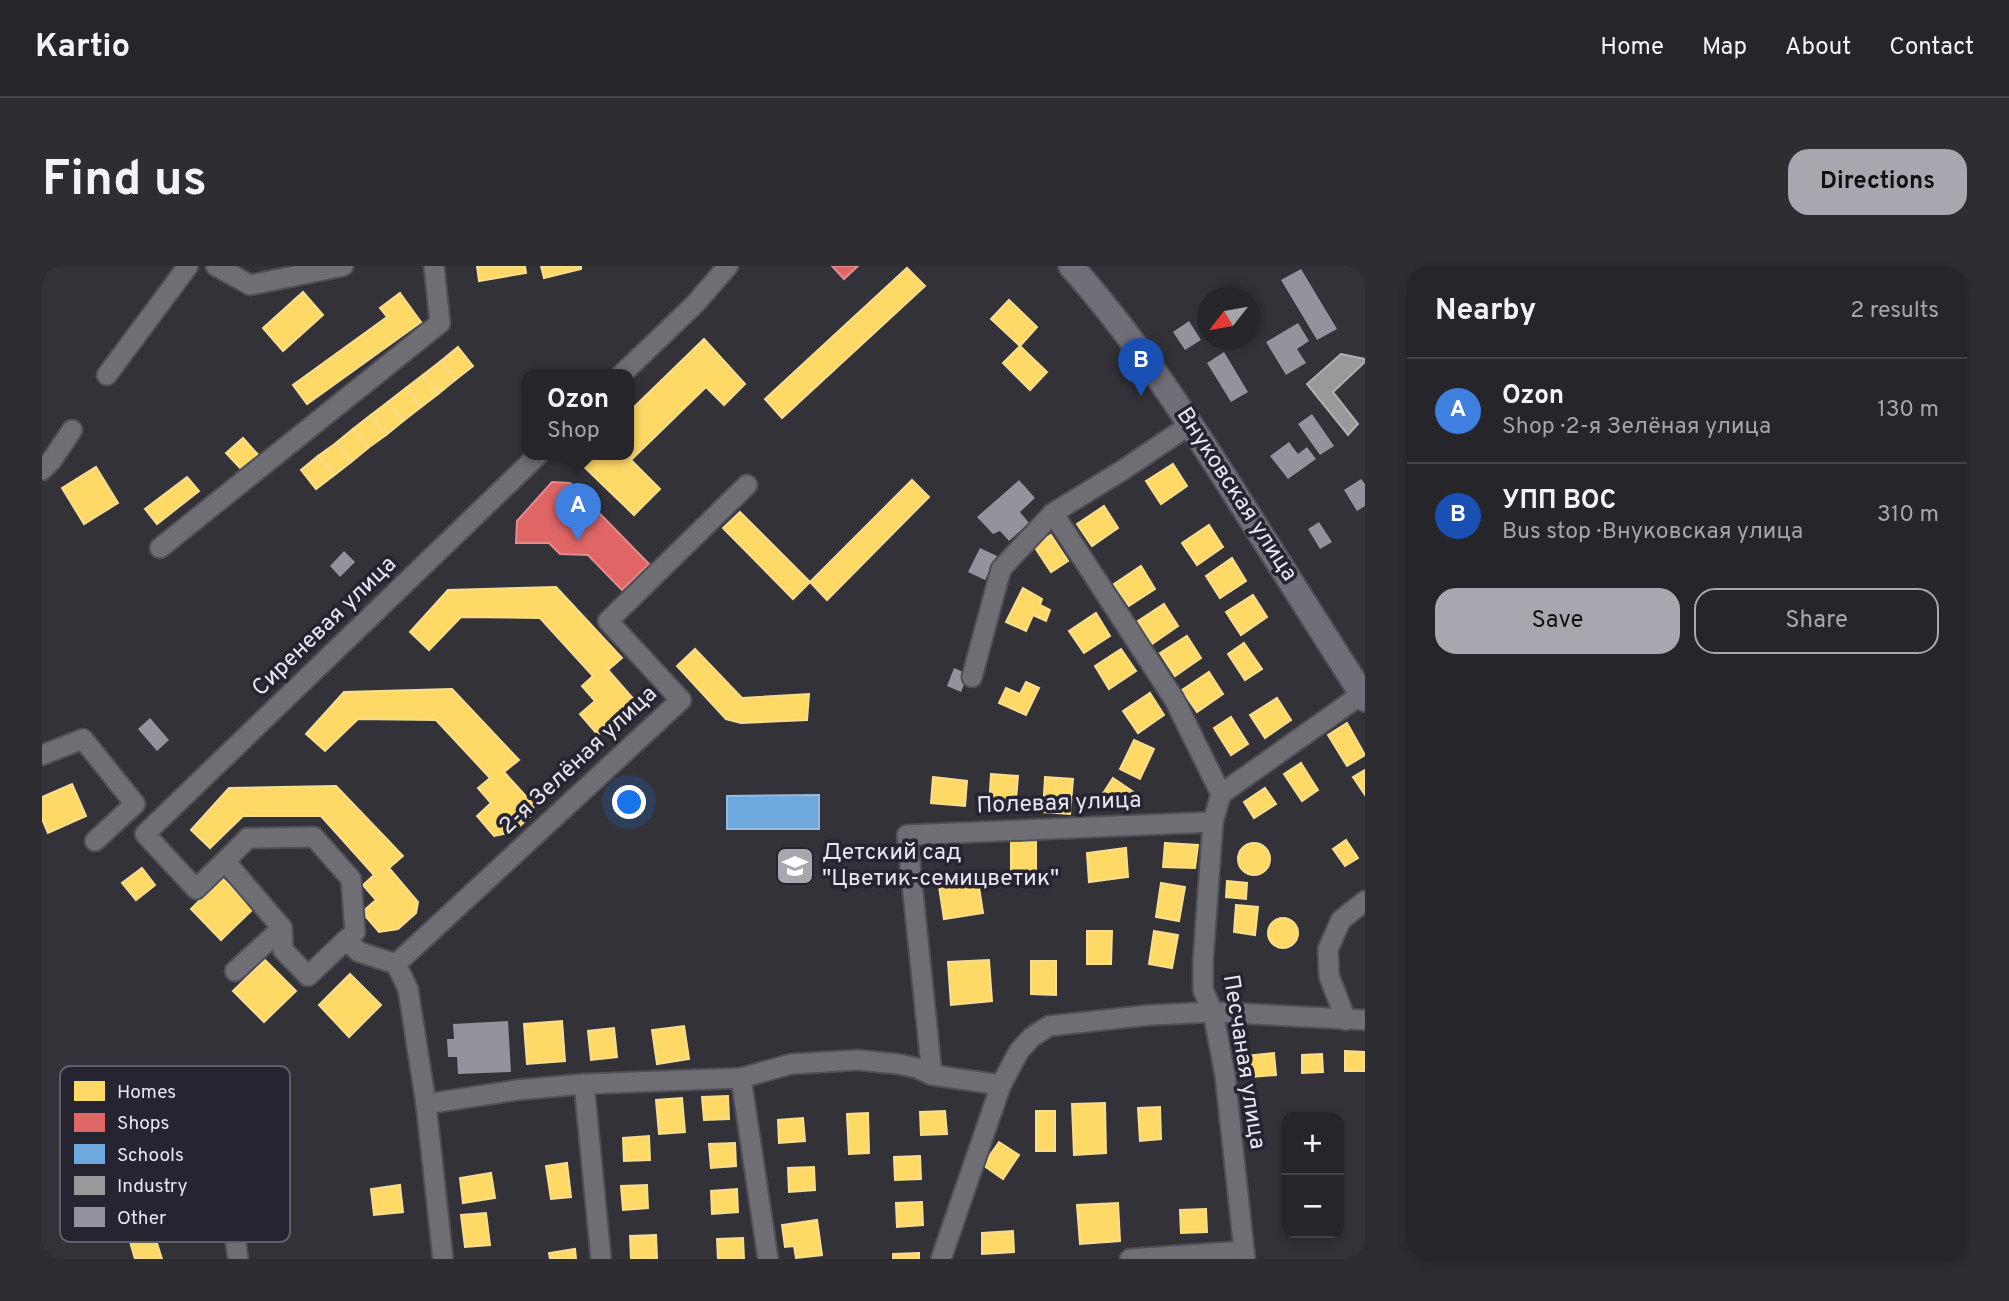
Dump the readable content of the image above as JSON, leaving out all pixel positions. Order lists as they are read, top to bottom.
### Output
{
  "streets": {
    "main road": ["Внуковская улица"],
    "street": [
      "Сиреневая улица",
      "2-я Зелёная улица",
      "Полевая улица",
      "Песчаная улица"
    ]
  },
  "crossings": [
    ["Полевая улица", "Песчаная улица"]
  ],
  "places": {
    "school or university": ["Детский сад \"Цветик-семицветик\""]
  },
  "legend": [
    "Homes",
    "Shops",
    "Schools",
    "Industry",
    "Other"
  ],
  "north": "bottom left",
  "page": {
    "header": "Kartio",
    "nav": [
      "Home",
      "Map",
      "About",
      "Contact"
    ],
    "buttons": [
      "Directions",
      ["Save", "Share"]
    ],
    "title": "Find us",
    "heading": ["Nearby", "2 results"],
    "pins": ["B", "A"],
    "list": [
      {
        "mark": "A",
        "name": "Ozon",
        "note": "Shop · 2-я Зелёная улица",
        "value": "130 m"
      },
      {
        "mark": "B",
        "name": "УПП ВОС",
        "note": "Bus stop · Внуковская улица",
        "value": "310 m"
      }
    ],
    "popup": ["Ozon", "Shop"],
    "map_buttons": ["+", "−"]
  }
}
